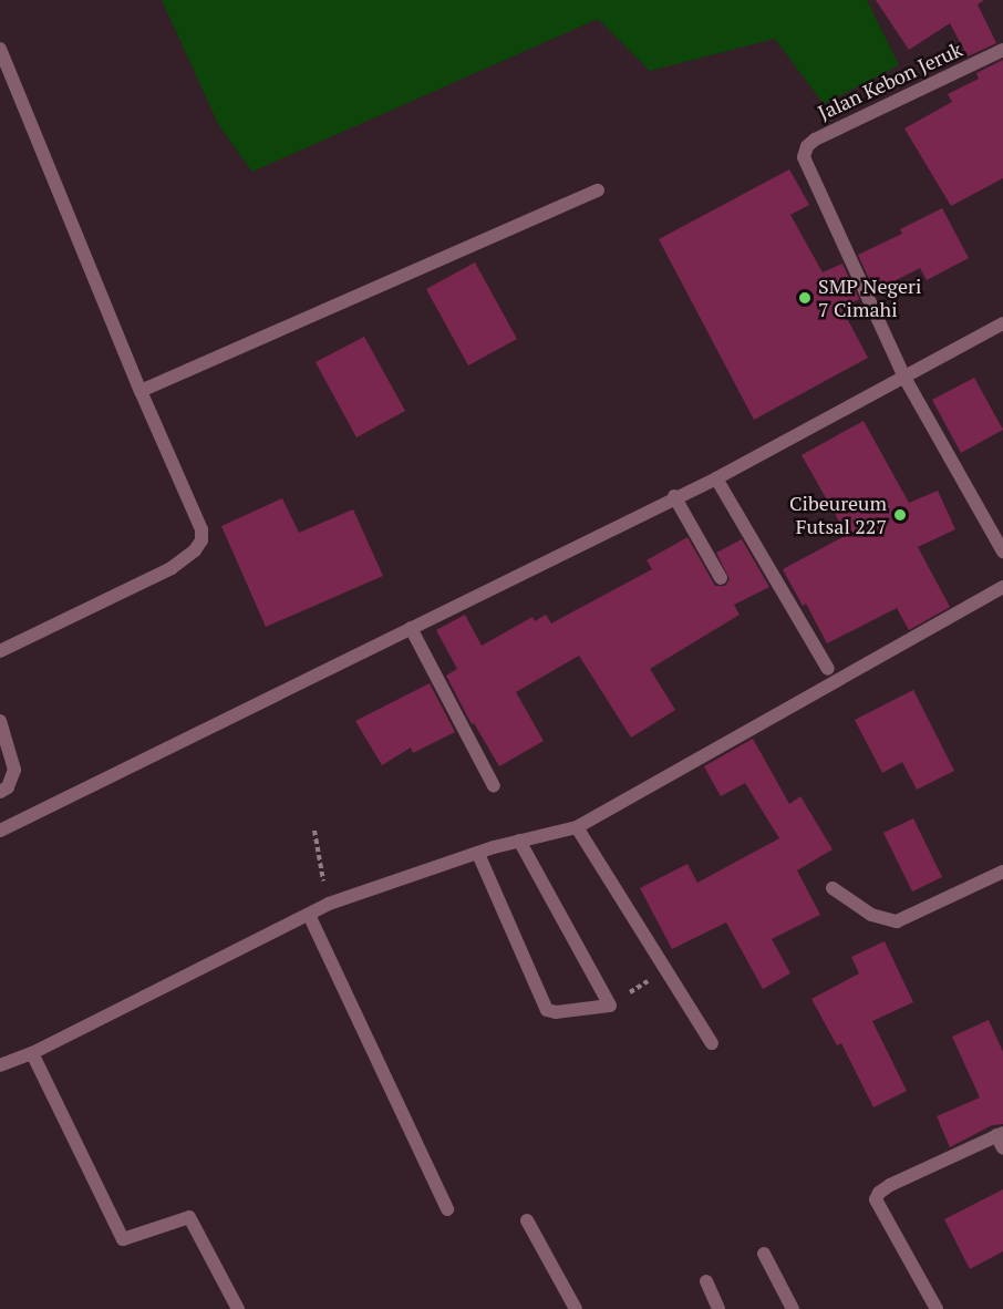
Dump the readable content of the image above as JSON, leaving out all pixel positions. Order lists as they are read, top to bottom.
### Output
{
  "streets": {
    "street": ["Jalan Kebon Jeruk"]
  },
  "places": ["SMP Negeri 7 Cimahi", "Cibeureum Futsal 227"]
}
